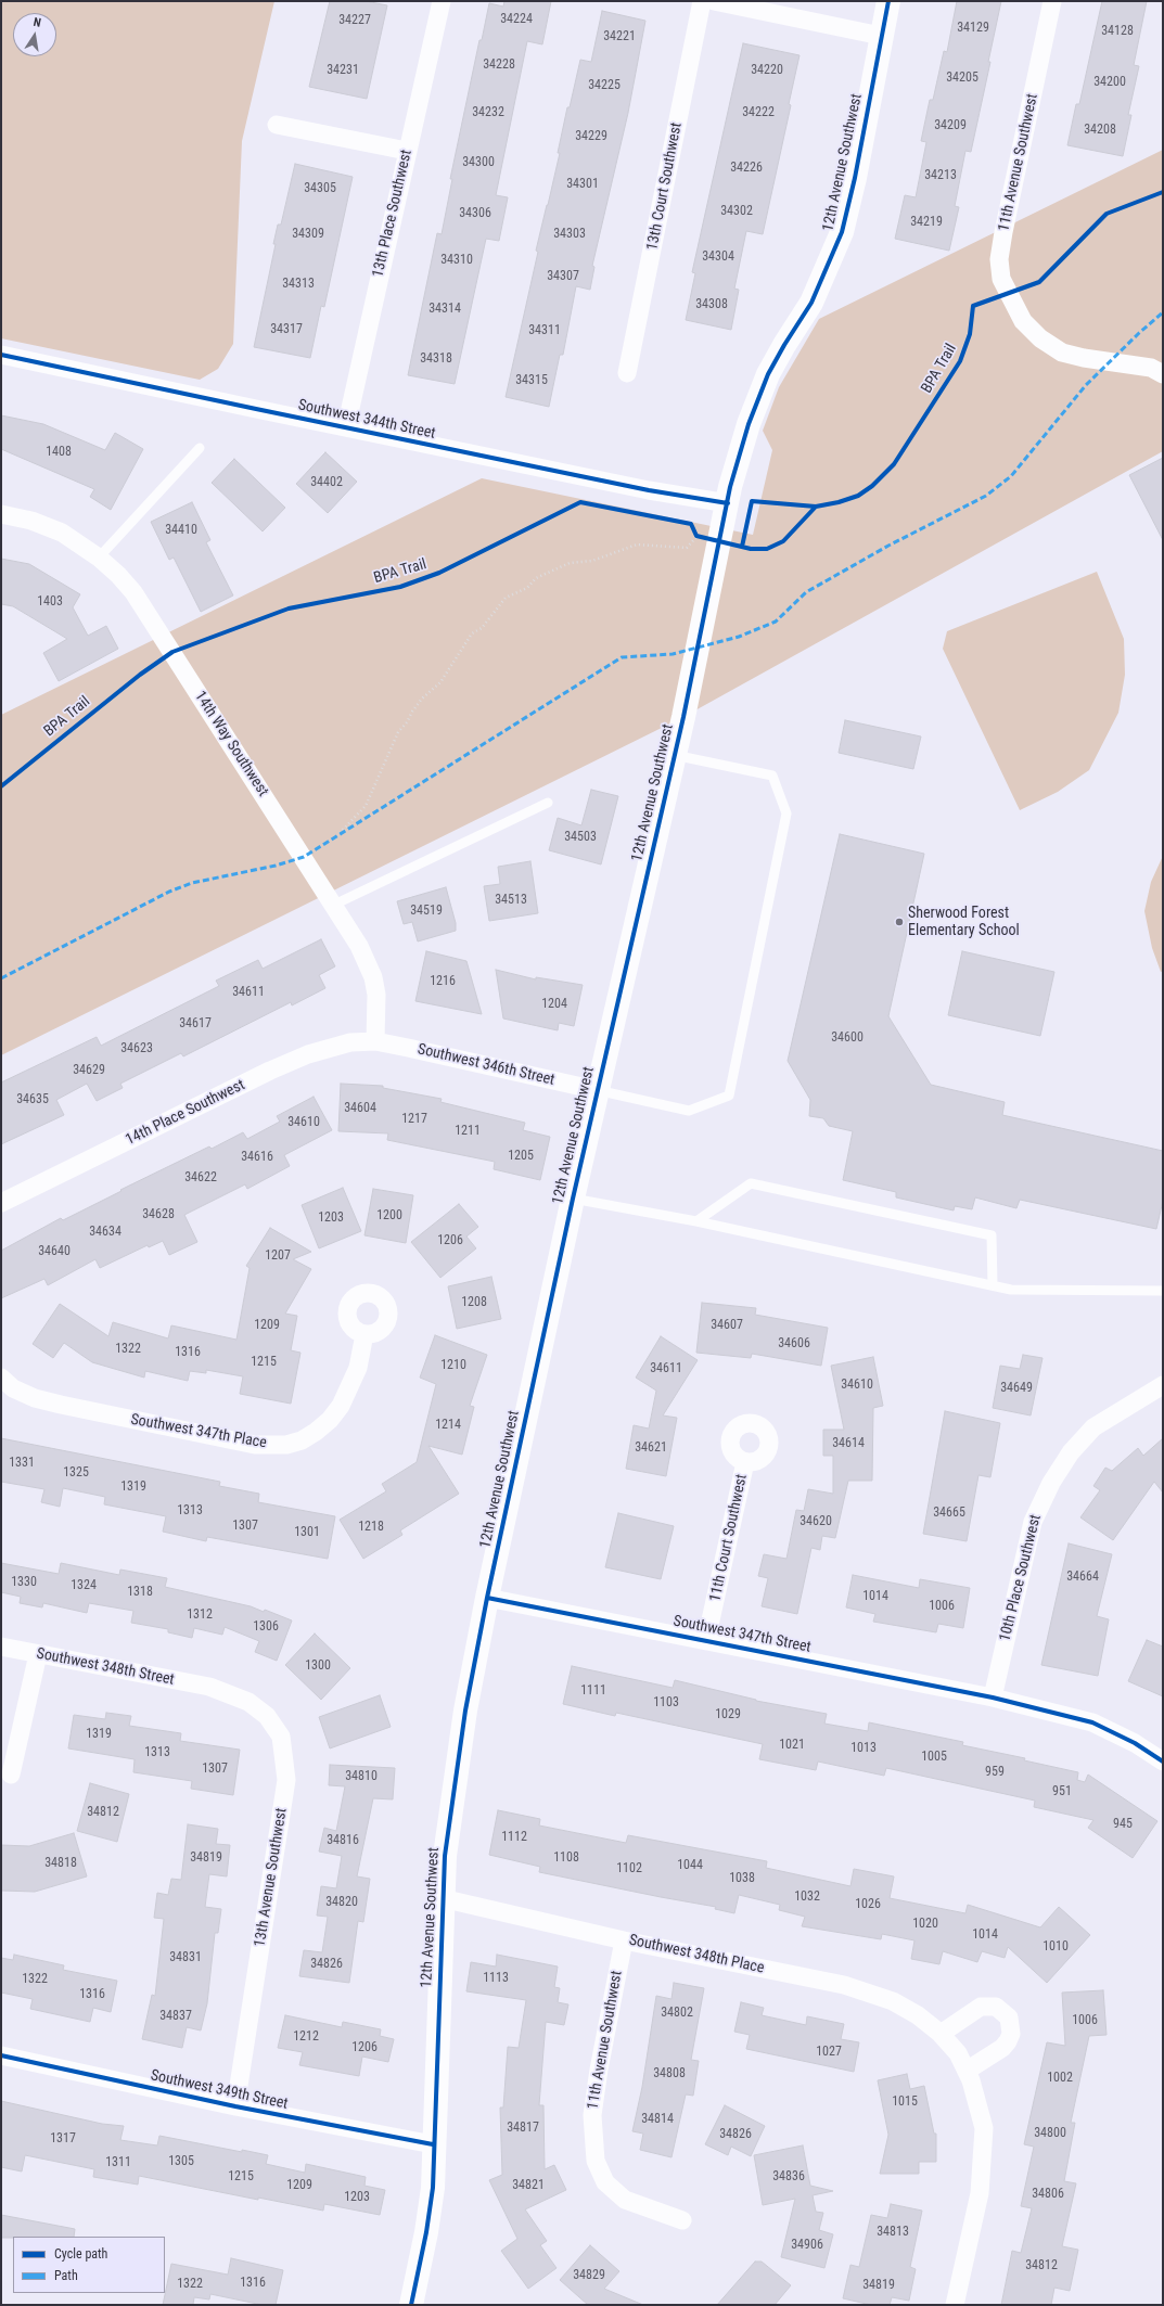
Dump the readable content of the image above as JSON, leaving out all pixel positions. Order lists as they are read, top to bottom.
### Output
{
  "streets": {
    "street": [
      "12th Avenue Southwest",
      "11th Avenue Southwest",
      "13th Court Southwest",
      "13th Place Southwest",
      "Southwest 344th Street",
      "14th Way Southwest",
      "Southwest 346th Street",
      "14th Place Southwest",
      "Southwest 347th Place",
      "11th Court Southwest",
      "10th Place Southwest",
      "Southwest 347th Street",
      "Southwest 348th Street",
      "13th Avenue Southwest",
      "Southwest 348th Place",
      "Southwest 349th Street"
    ],
    "cycle path": ["BPA Trail"]
  },
  "crossings": [
    ["12th Avenue Southwest", "Southwest 344th Street"],
    ["12th Avenue Southwest", "Southwest 346th Street"],
    ["12th Avenue Southwest", "Southwest 347th Street"],
    ["12th Avenue Southwest", "Southwest 348th Place"],
    ["12th Avenue Southwest", "Southwest 349th Street"],
    ["11th Avenue Southwest", "Southwest 348th Place"],
    ["13th Place Southwest", "Southwest 344th Street"],
    ["14th Way Southwest", "Southwest 346th Street"],
    ["14th Way Southwest", "14th Place Southwest"],
    ["Southwest 346th Street", "14th Place Southwest"],
    ["11th Court Southwest", "Southwest 347th Street"],
    ["10th Place Southwest", "Southwest 347th Street"],
    ["Southwest 348th Street", "13th Avenue Southwest"],
    ["13th Avenue Southwest", "Southwest 349th Street"]
  ],
  "places": ["Sherwood Forest Elementary School"],
  "house_numbers": [
    "34224",
    "34227",
    "34129",
    "34128",
    "34221",
    "34228",
    "34231",
    "34220",
    "34205",
    "34200",
    "34225",
    "34232",
    "34222",
    "34209",
    "34208",
    "34229",
    "34300",
    "34226",
    "34213",
    "34301",
    "34305",
    "34302",
    "34306",
    "34219",
    "34309",
    "34303",
    "34304",
    "34310",
    "34307",
    "34313",
    "34308",
    "34314",
    "34317",
    "34311",
    "34318",
    "34315",
    "1408",
    "34402",
    "34410",
    "1403",
    "34503",
    "34513",
    "34519",
    "1216",
    "34611",
    "1204",
    "34617",
    "34600",
    "34623",
    "34629",
    "34635",
    "34604",
    "1217",
    "34610",
    "1211",
    "1205",
    "34616",
    "34622",
    "34628",
    "1200",
    "1203",
    "34634",
    "1206",
    "34640",
    "1207",
    "1208",
    "1209",
    "34607",
    "34606",
    "1322",
    "1316",
    "1215",
    "1210",
    "34611",
    "34610",
    "34649",
    "1214",
    "34614",
    "34621",
    "1331",
    "1325",
    "1319",
    "1313",
    "34665",
    "34620",
    "1307",
    "1218",
    "1301",
    "34664",
    "1330",
    "1324",
    "1318",
    "1014",
    "1006",
    "1312",
    "1306",
    "1300",
    "1111",
    "1103",
    "1029",
    "1319",
    "1021",
    "1013",
    "1313",
    "1005",
    "1307",
    "959",
    "34810",
    "951",
    "34812",
    "945",
    "1112",
    "34816",
    "34819",
    "1108",
    "34818",
    "1044",
    "1102",
    "1038",
    "1032",
    "34820",
    "1026",
    "1020",
    "1014",
    "1010",
    "34831",
    "34826",
    "1113",
    "1322",
    "1316",
    "34802",
    "34837",
    "1006",
    "1212",
    "1206",
    "1027",
    "34808",
    "1002",
    "1015",
    "34814",
    "34817",
    "34800",
    "34826",
    "1317",
    "1305",
    "1311",
    "1215",
    "34836",
    "1209",
    "34821",
    "34806",
    "1203",
    "34813",
    "34906",
    "34812",
    "34829",
    "1316",
    "1322",
    "34819"
  ],
  "legend": ["Cycle path", "Path"],
  "north": "top"
}
